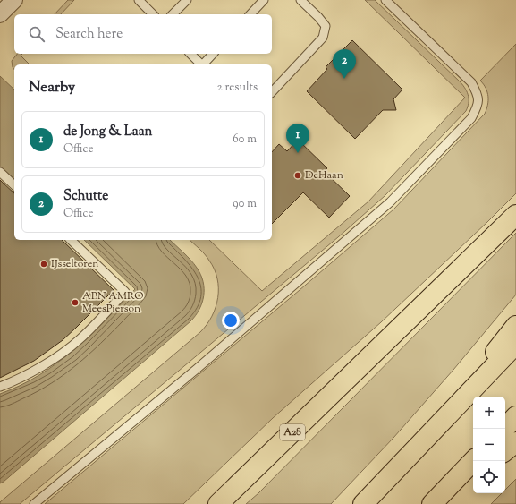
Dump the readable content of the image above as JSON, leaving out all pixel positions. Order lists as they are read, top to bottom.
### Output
{
  "streets": {
    "highway": ["A28"]
  },
  "places": ["DeHaan", "IJsseltoren", "ABN AMRO MeesPierson"],
  "page": {
    "search": "Search here",
    "pins": ["2", "1"],
    "heading": ["Nearby", "2 results"],
    "list": [
      {
        "mark": "1",
        "name": "de Jong & Laan",
        "note": "Office",
        "value": "60 m"
      },
      {
        "mark": "2",
        "name": "Schutte",
        "note": "Office",
        "value": "90 m"
      }
    ],
    "map_buttons": ["+", "−"]
  }
}
